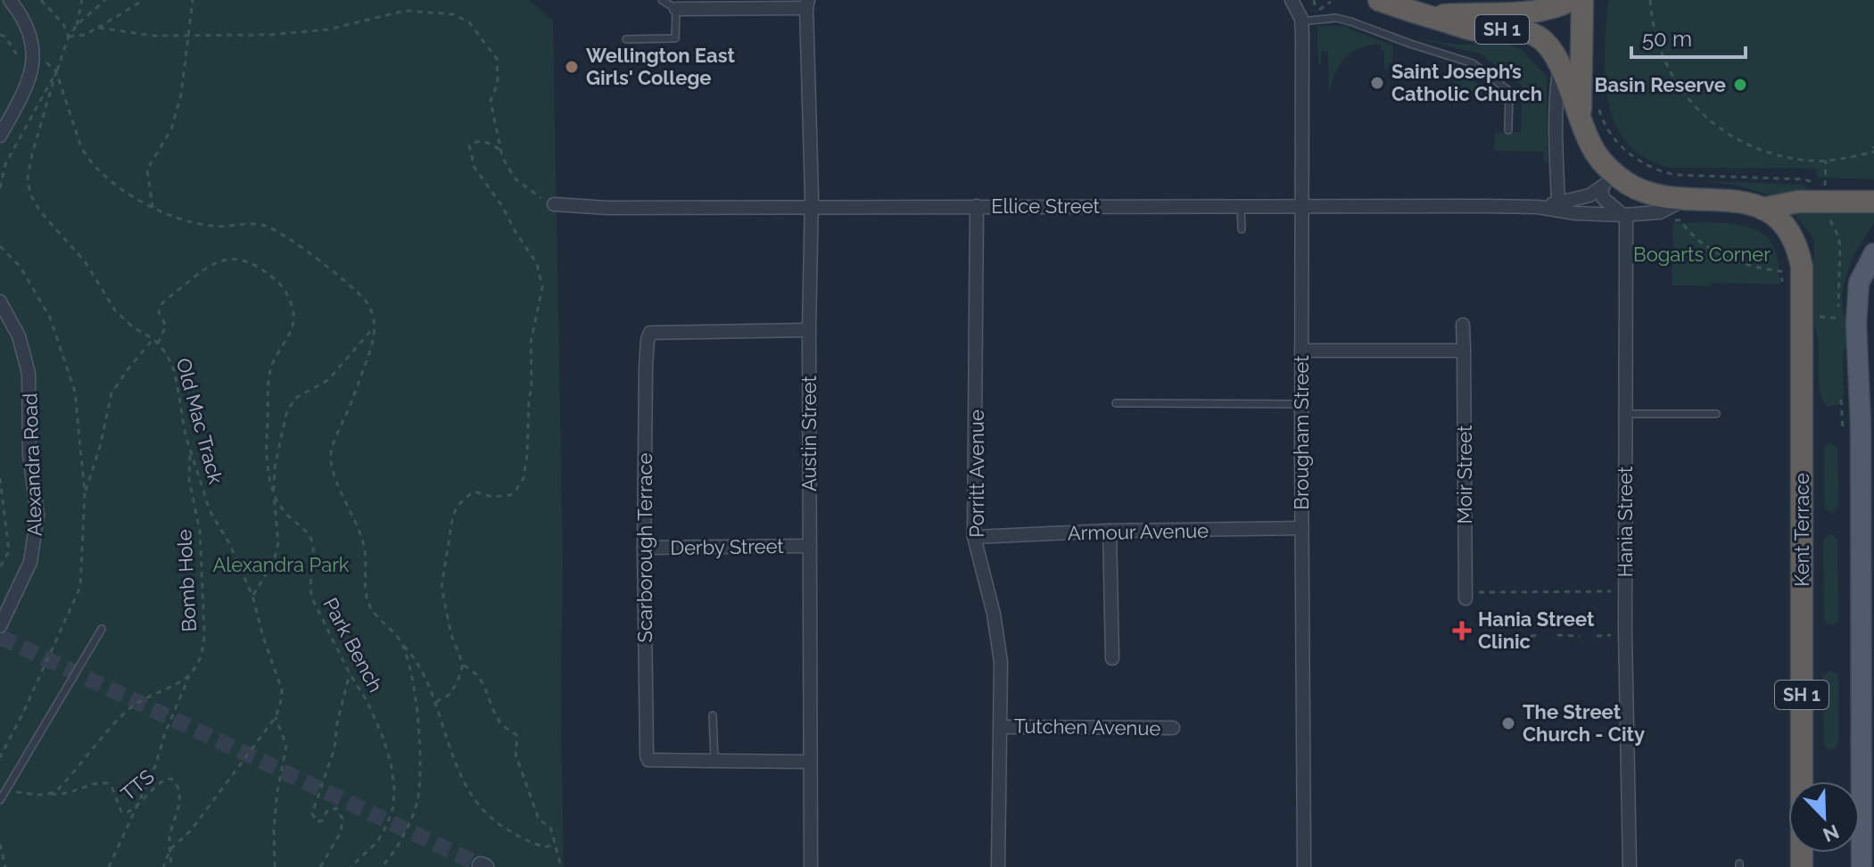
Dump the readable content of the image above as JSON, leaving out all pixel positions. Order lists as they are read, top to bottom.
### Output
{
  "streets": {
    "highway": ["SH 1", "Kent Terrace"],
    "street": [
      "Ellice Street",
      "Brougham Street",
      "Austin Street",
      "Alexandra Road",
      "Porritt Avenue",
      "Moir Street",
      "Hania Street",
      "Armour Avenue",
      "Derby Street",
      "Scarborough Terrace",
      "Tutchen Avenue"
    ],
    "path": [
      "Old Mac Track",
      "Bomb Hole",
      "Park Bench",
      "TTS"
    ]
  },
  "crossings": [
    ["SH 1", "Ellice Street"],
    ["SH 1", "Kent Terrace"],
    ["Ellice Street", "Brougham Street"],
    ["Ellice Street", "Austin Street"],
    ["Ellice Street", "Porritt Avenue"],
    ["Ellice Street", "Hania Street"],
    ["Old Mac Track", "Bomb Hole"],
    ["Old Mac Track", "Park Bench"],
    ["Brougham Street", "Armour Avenue"],
    ["Austin Street", "Derby Street"],
    ["Austin Street", "Scarborough Terrace"],
    ["Porritt Avenue", "Armour Avenue"],
    ["Porritt Avenue", "Tutchen Avenue"],
    ["Derby Street", "Scarborough Terrace"],
    ["Bomb Hole", "TTS"]
  ],
  "parks": ["Bogarts Corner", "Alexandra Park"],
  "places": {
    "other": [
      "Wellington East Girls' College",
      "Saint Joseph’s Catholic Church",
      "Basin Reserve",
      "The Street Church - City"
    ],
    "health": ["Hania Street Clinic"]
  },
  "scale_bar": "50 m",
  "north": "bottom right"
}
